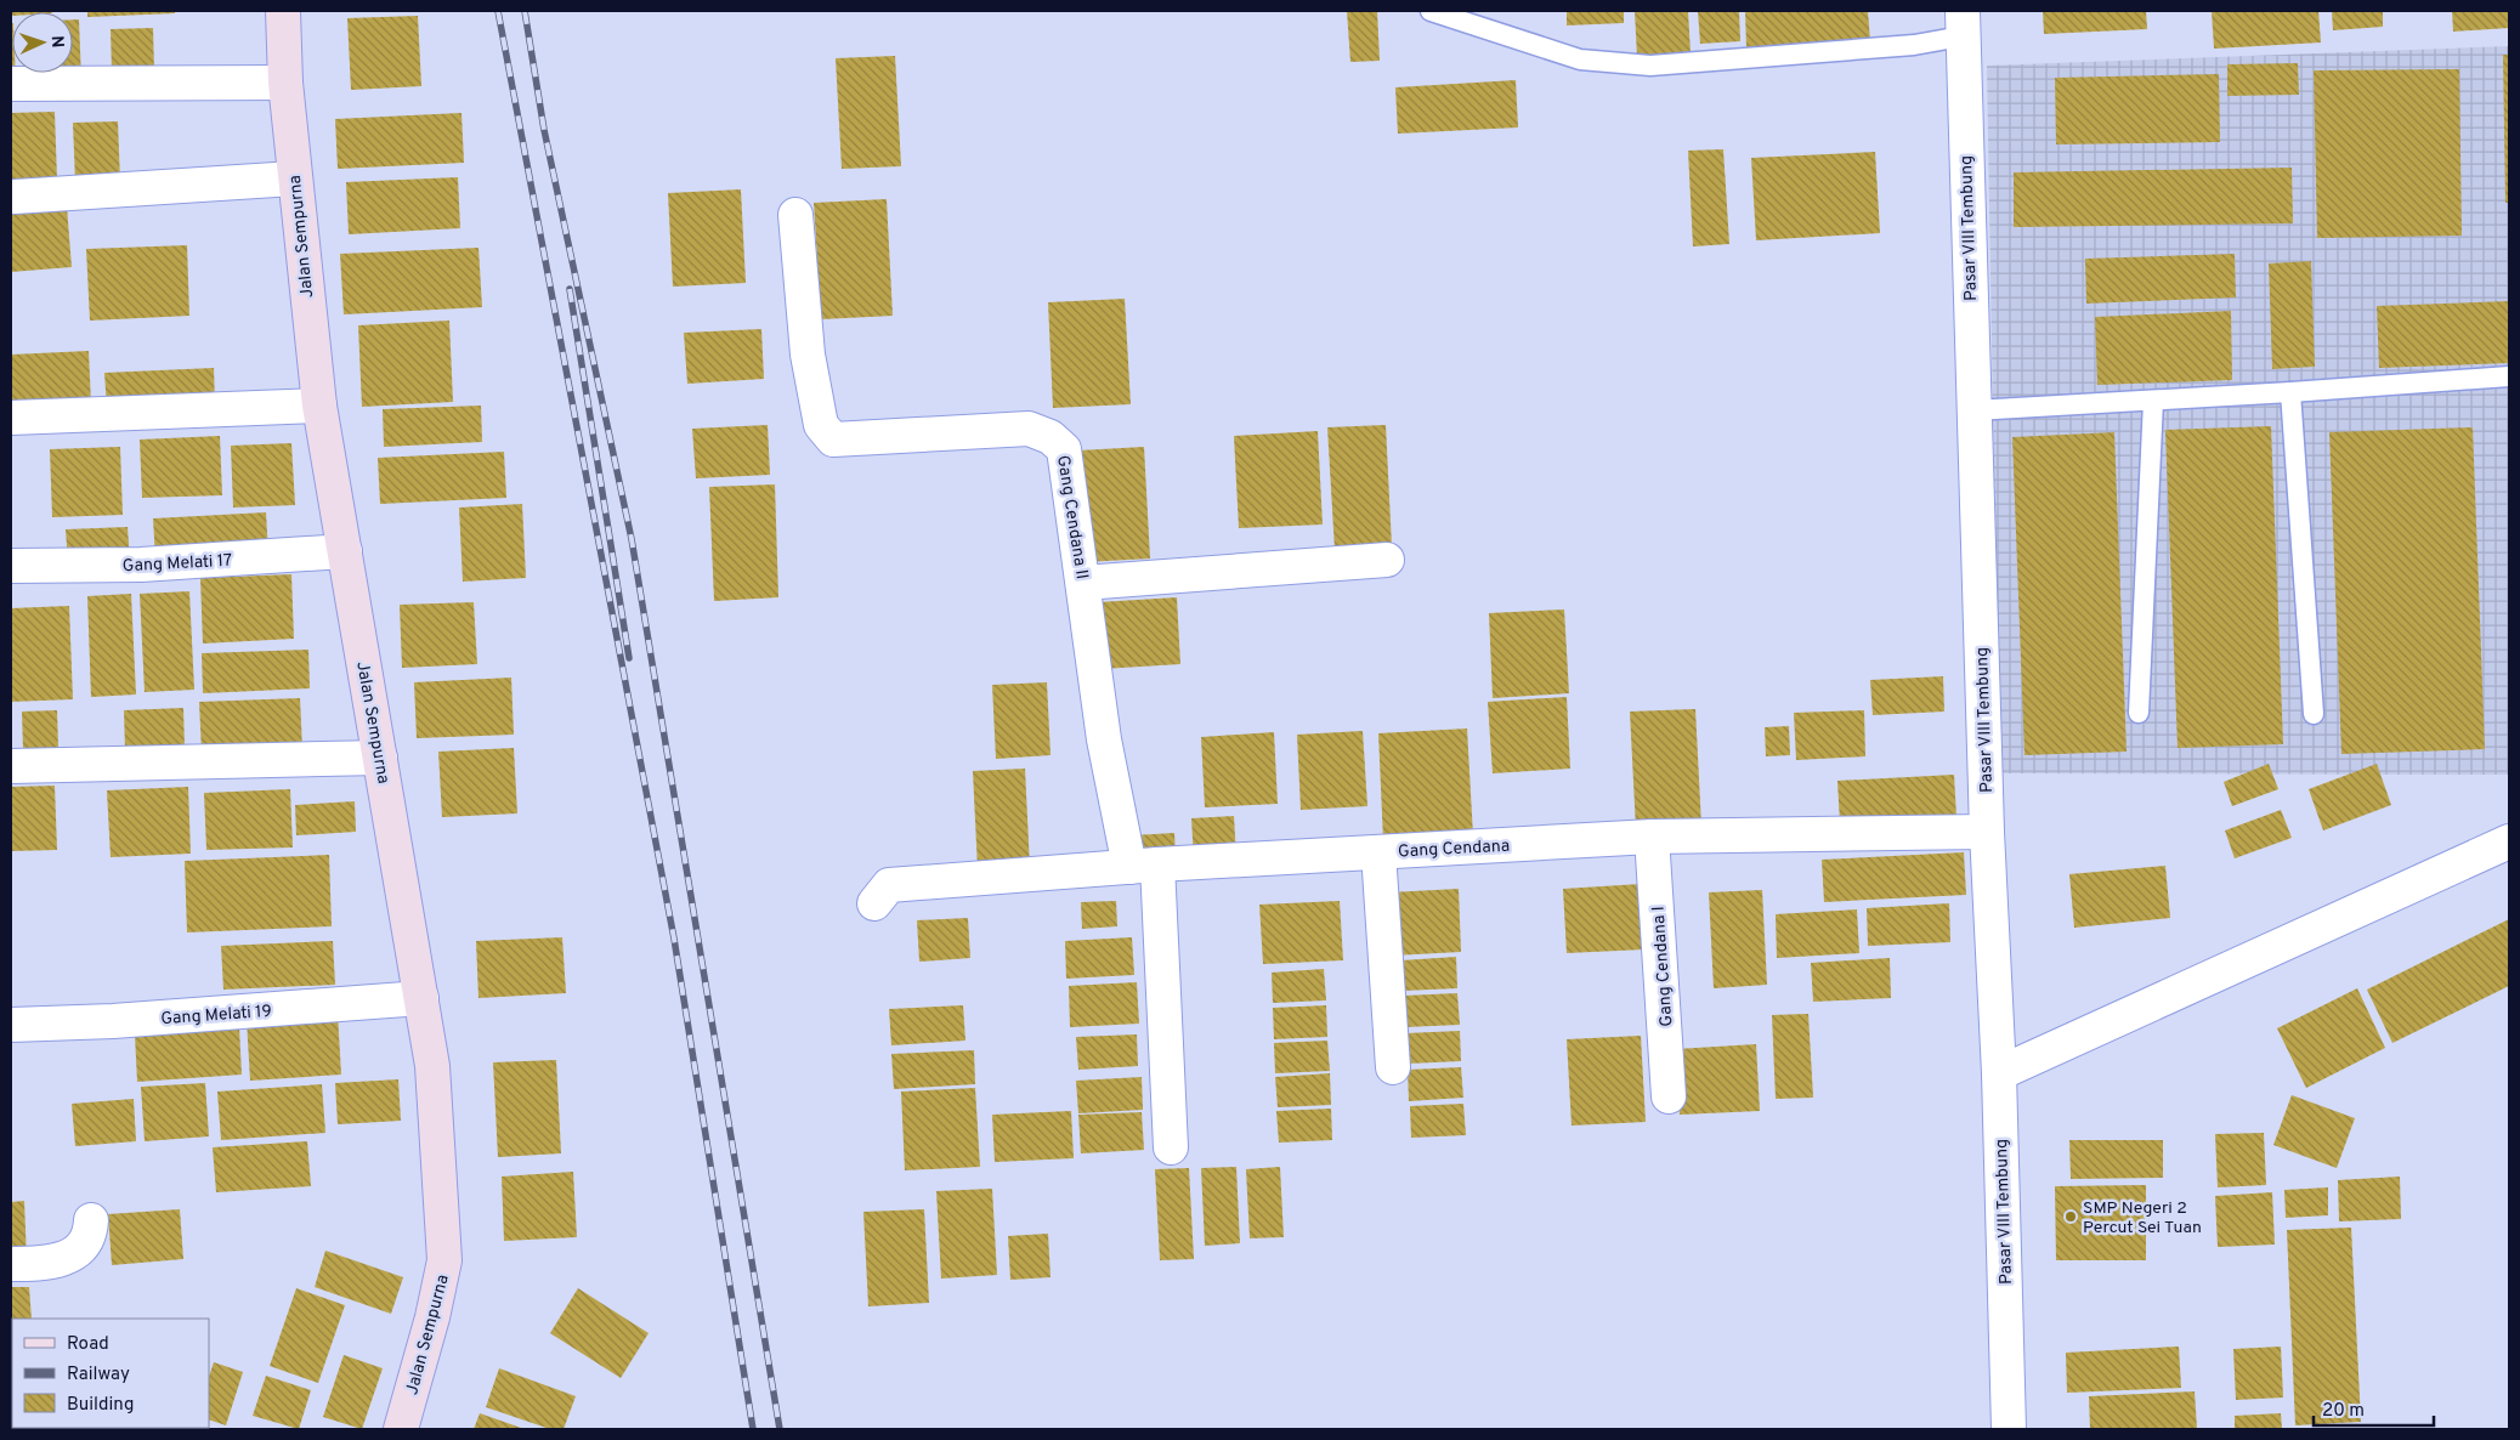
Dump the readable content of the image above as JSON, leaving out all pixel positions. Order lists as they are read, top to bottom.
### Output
{
  "streets": {
    "street": [
      "Pasar VIII Tembung",
      "Jalan Sempurna",
      "Gang Cendana II",
      "Gang Melati 17",
      "Gang Cendana",
      "Gang Cendana I",
      "Gang Melati 19"
    ]
  },
  "crossings": [
    ["Pasar VIII Tembung", "Gang Cendana"],
    ["Jalan Sempurna", "Gang Melati 17"],
    ["Jalan Sempurna", "Gang Melati 19"],
    ["Gang Cendana II", "Gang Cendana"],
    ["Gang Cendana", "Gang Cendana I"]
  ],
  "places": ["SMP Negeri 2 Percut Sei Tuan"],
  "legend": ["Road", "Railway", "Building"],
  "scale_bar": "20 m",
  "north": "right"
}
